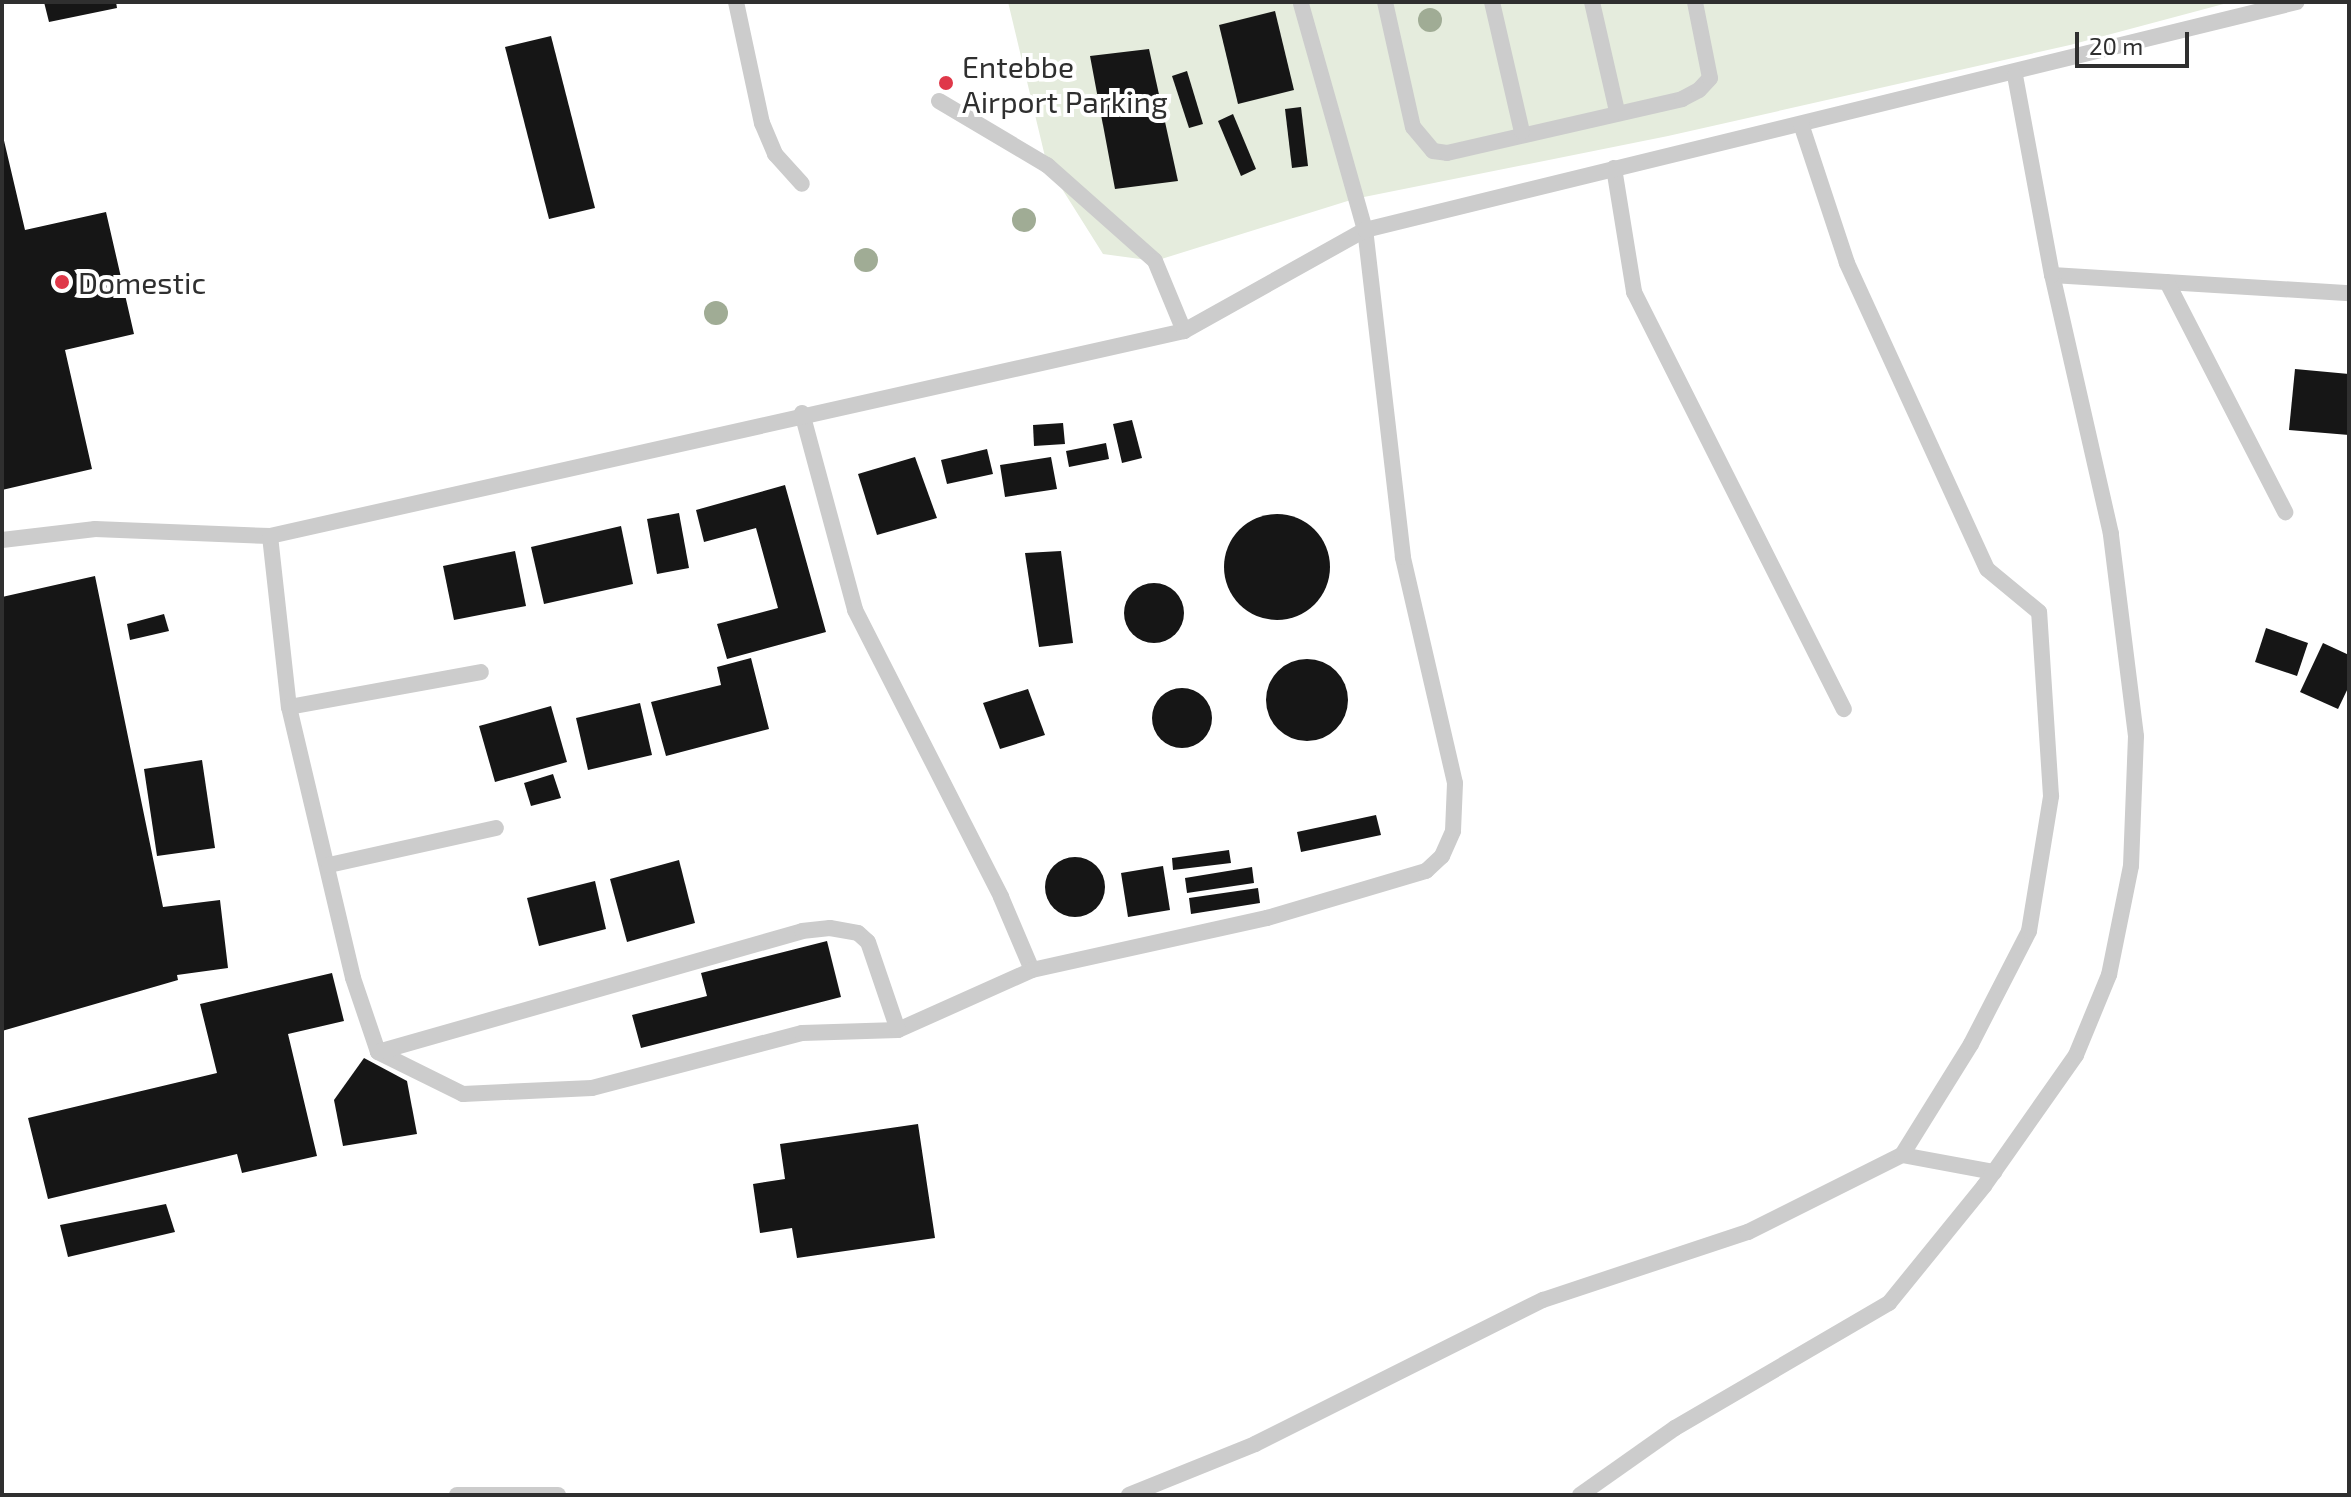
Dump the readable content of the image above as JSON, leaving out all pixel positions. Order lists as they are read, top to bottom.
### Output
{
  "places": ["Entebbe Airport Parking", "Domestic"],
  "scale_bar": "20 m"
}
